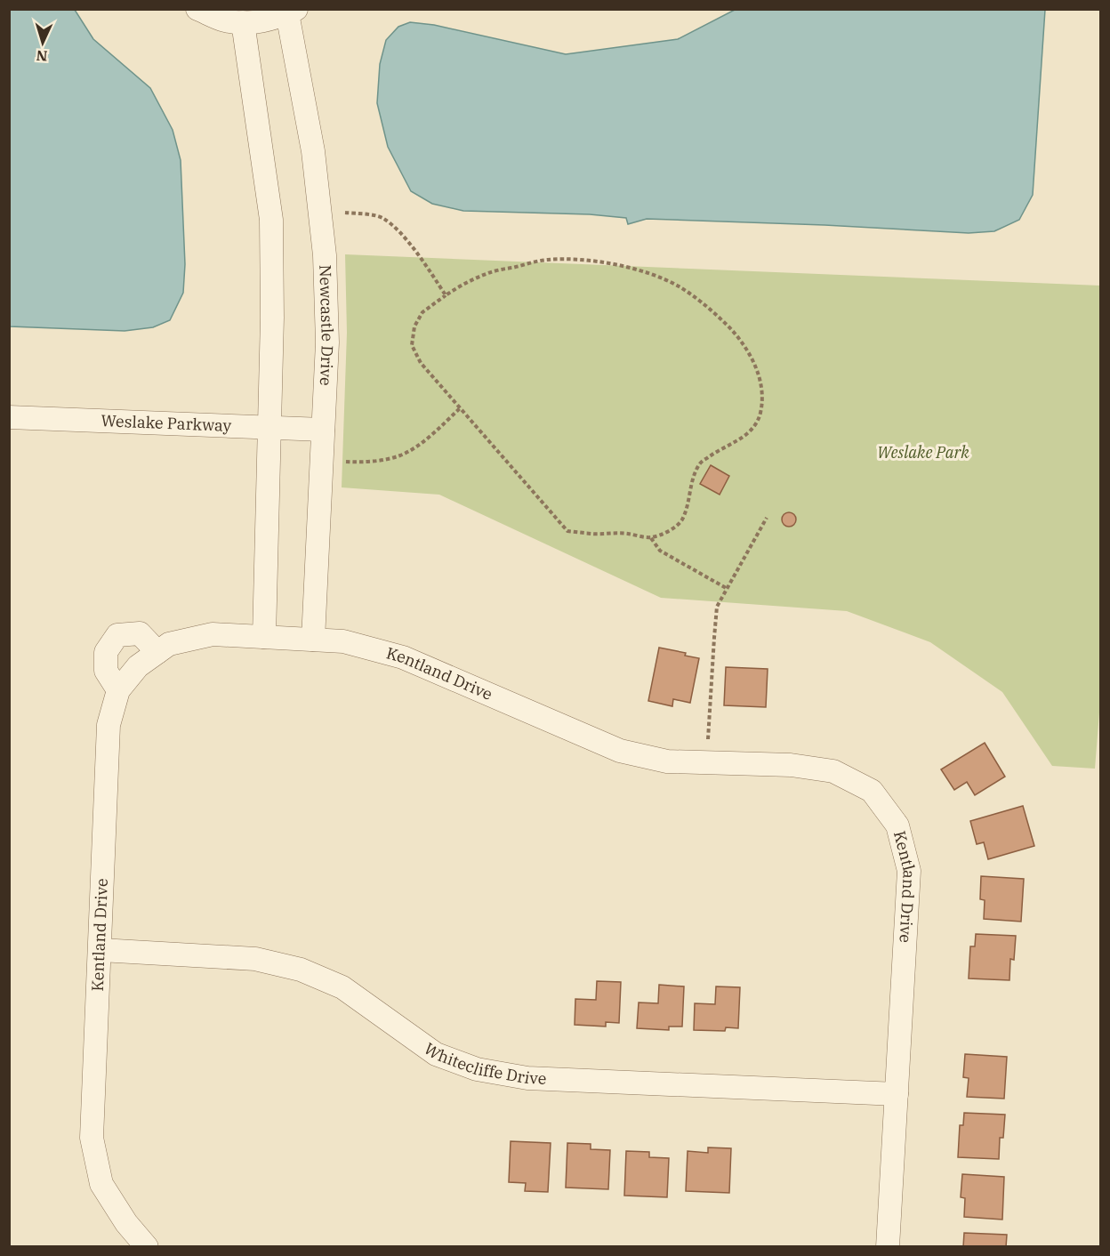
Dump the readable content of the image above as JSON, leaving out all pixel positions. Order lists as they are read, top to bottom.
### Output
{
  "streets": {
    "street": [
      "Newcastle Drive",
      "Weslake Parkway",
      "Kentland Drive",
      "Whitecliffe Drive"
    ]
  },
  "crossings": [
    ["Newcastle Drive", "Weslake Parkway"],
    ["Newcastle Drive", "Kentland Drive"],
    ["Kentland Drive", "Whitecliffe Drive"]
  ],
  "parks": ["Weslake Park"],
  "north": "bottom"
}
